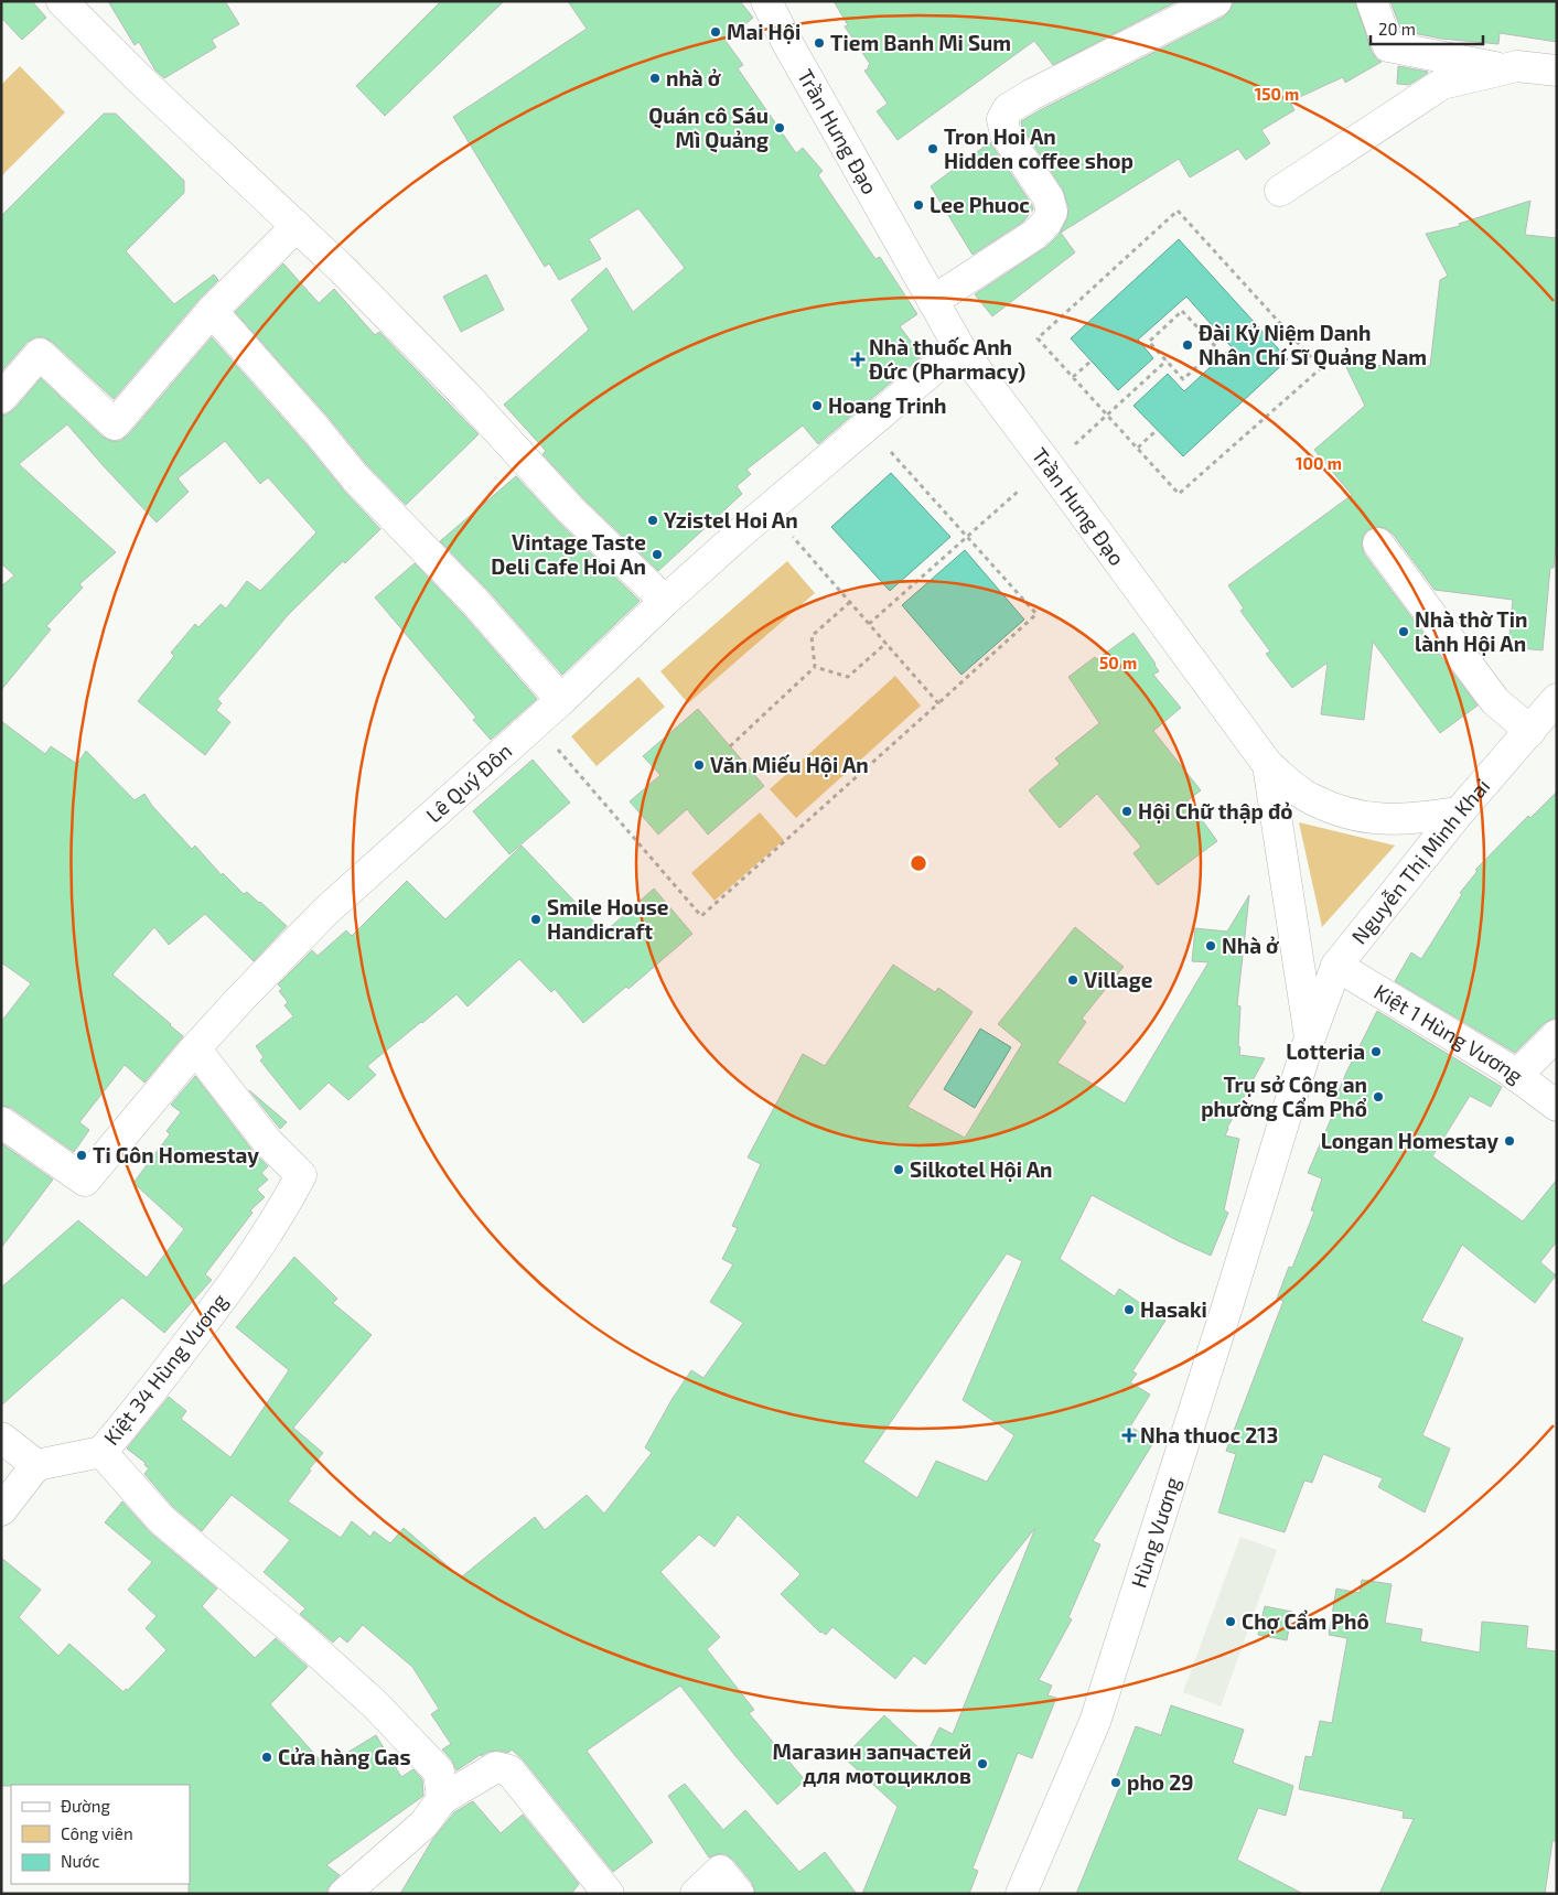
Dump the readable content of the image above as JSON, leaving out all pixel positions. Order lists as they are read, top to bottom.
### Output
{
  "streets": {
    "street": [
      "Trần Hưng Đạo",
      "Lê Quý Đôn",
      "Nguyễn Thị Minh Khai",
      "Kiệt 1 Hùng Vương",
      "Kiệt 34 Hùng Vương",
      "Hùng Vương"
    ]
  },
  "crossings": [
    ["Trần Hưng Đạo", "Lê Quý Đôn"],
    ["Trần Hưng Đạo", "Nguyễn Thị Minh Khai"],
    ["Trần Hưng Đạo", "Hùng Vương"],
    ["Lê Quý Đôn", "Kiệt 34 Hùng Vương"],
    ["Nguyễn Thị Minh Khai", "Kiệt 1 Hùng Vương"],
    ["Nguyễn Thị Minh Khai", "Hùng Vương"]
  ],
  "places": {
    "other": [
      "Mai Hội",
      "Tiem Banh Mi Sum",
      "nhà ở",
      "Quán cô Sáu Mì Quảng",
      "Tron Hoi An Hidden coffee shop",
      "Lee Phuoc",
      "Đài Kỷ Niệm Danh Nhân Chí Sĩ Quảng Nam",
      "Hoang Trinh",
      "Yzistel Hoi An",
      "Vintage Taste Deli Cafe Hoi An",
      "Nhà thờ Tin lành Hội An",
      "Văn Miếu Hội An",
      "Hội Chữ thập đỏ",
      "Smile House Handicraft",
      "Nhà ở",
      "Village",
      "Lotteria",
      "Trụ sở Công an phường Cẩm Phổ",
      "Longan Homestay",
      "Ti Gôn Homestay",
      "Silkotel Hội An",
      "Hasaki",
      "Chợ Cẩm Phô",
      "Cửa hàng Gas",
      "Магазин запчастей для мотоциклов",
      "pho 29"
    ],
    "health": ["Nhà thuốc Anh Đức (Pharmacy)", "Nha thuoc 213"]
  },
  "legend": ["Đường", "Công viên", "Nước"],
  "scale_bar": "20 m",
  "rings": ["150 m", "100 m", "50 m"]
}
